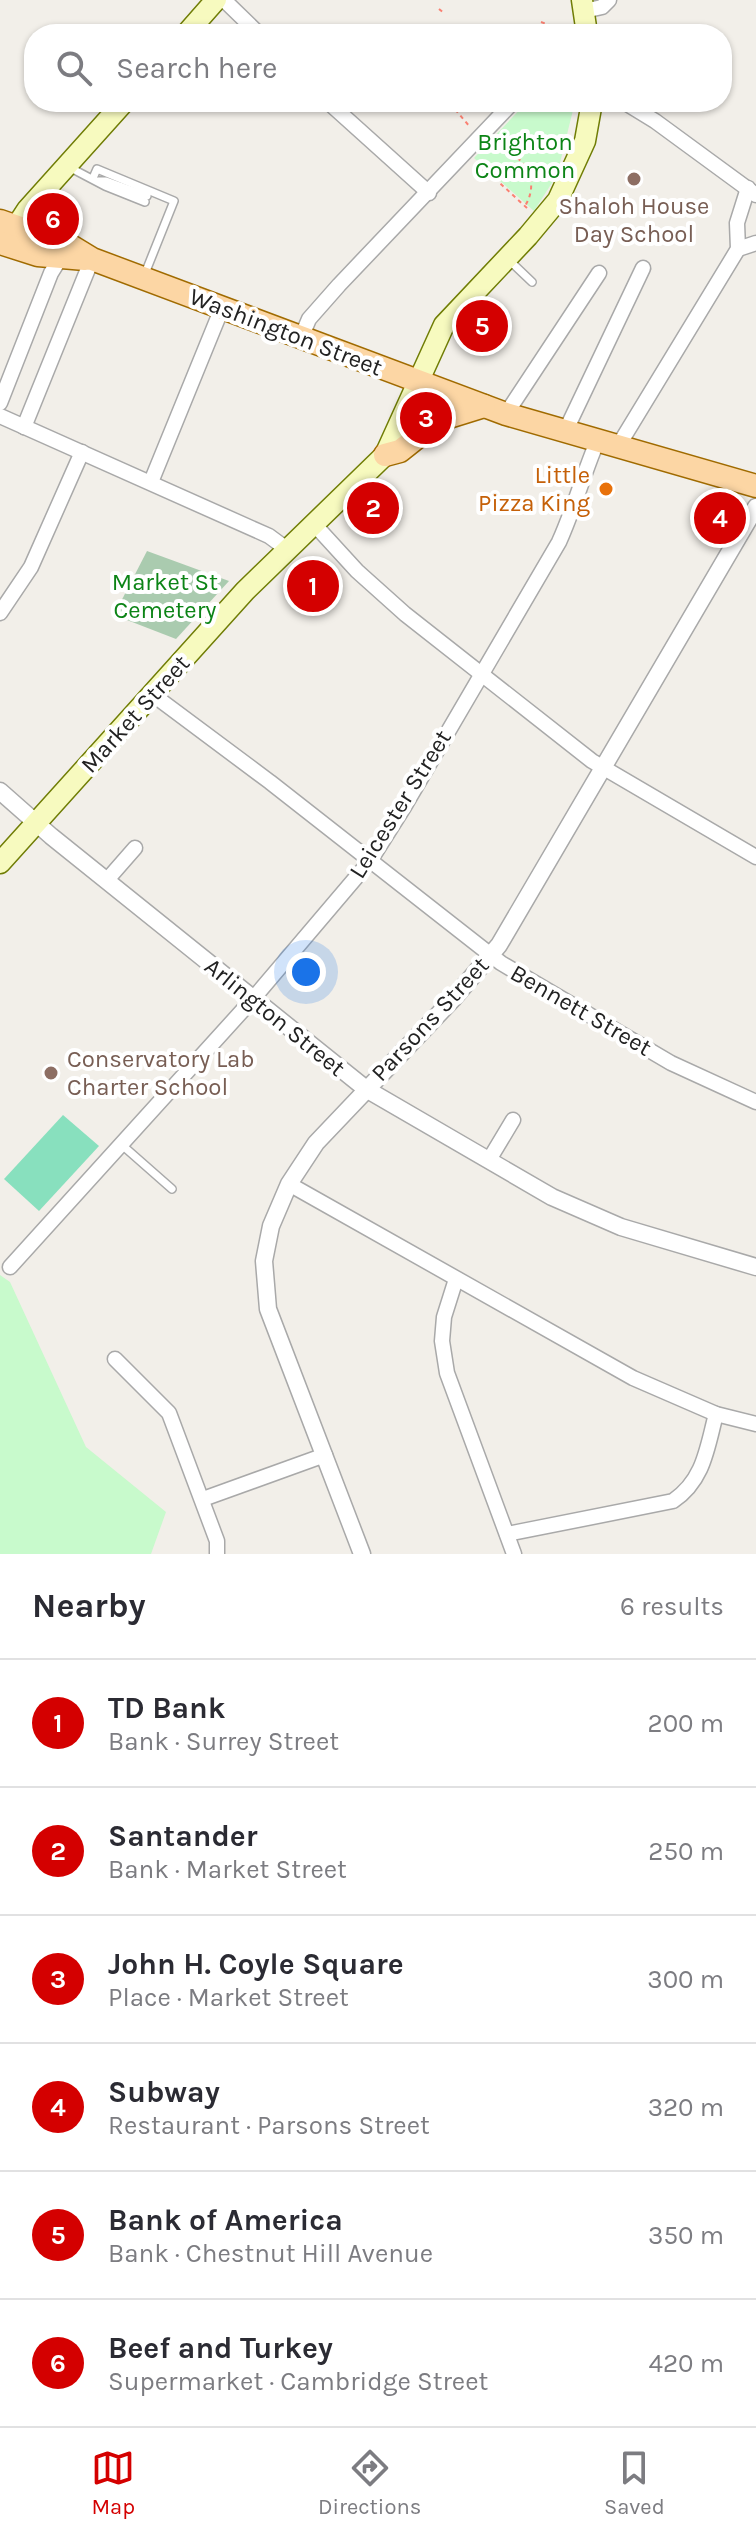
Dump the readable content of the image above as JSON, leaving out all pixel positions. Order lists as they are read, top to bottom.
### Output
{
  "streets": {
    "main road": ["Washington Street", "Market Street"],
    "street": [
      "Leicester Street",
      "Bennett Street",
      "Arlington Street",
      "Parsons Street"
    ]
  },
  "crossings": [
    ["Washington Street", "Market Street"],
    ["Washington Street", "Leicester Street"],
    ["Market Street", "Bennett Street"],
    ["Market Street", "Arlington Street"],
    ["Leicester Street", "Bennett Street"],
    ["Leicester Street", "Arlington Street"],
    ["Bennett Street", "Parsons Street"],
    ["Arlington Street", "Parsons Street"]
  ],
  "parks": ["Brighton Common", "Market St Cemetery"],
  "places": ["Shaloh House Day School", "Little Pizza King", "Conservatory Lab Charter School"],
  "page": {
    "search": "Search here",
    "pins": [
      "6",
      "5",
      "3",
      "2",
      "4",
      "1"
    ],
    "heading": ["Nearby", "6 results"],
    "list": [
      {
        "mark": "1",
        "name": "TD Bank",
        "note": "Bank · Surrey Street",
        "value": "200 m"
      },
      {
        "mark": "2",
        "name": "Santander",
        "note": "Bank · Market Street",
        "value": "250 m"
      },
      {
        "mark": "3",
        "name": "John H. Coyle Square",
        "note": "Place · Market Street",
        "value": "300 m"
      },
      {
        "mark": "4",
        "name": "Subway",
        "note": "Restaurant · Parsons Street",
        "value": "320 m"
      },
      {
        "mark": "5",
        "name": "Bank of America",
        "note": "Bank · Chestnut Hill Avenue",
        "value": "350 m"
      },
      {
        "mark": "6",
        "name": "Beef and Turkey",
        "note": "Supermarket · Cambridge Street",
        "value": "420 m"
      }
    ],
    "nav": ["Map", "Directions", "Saved"]
  }
}
